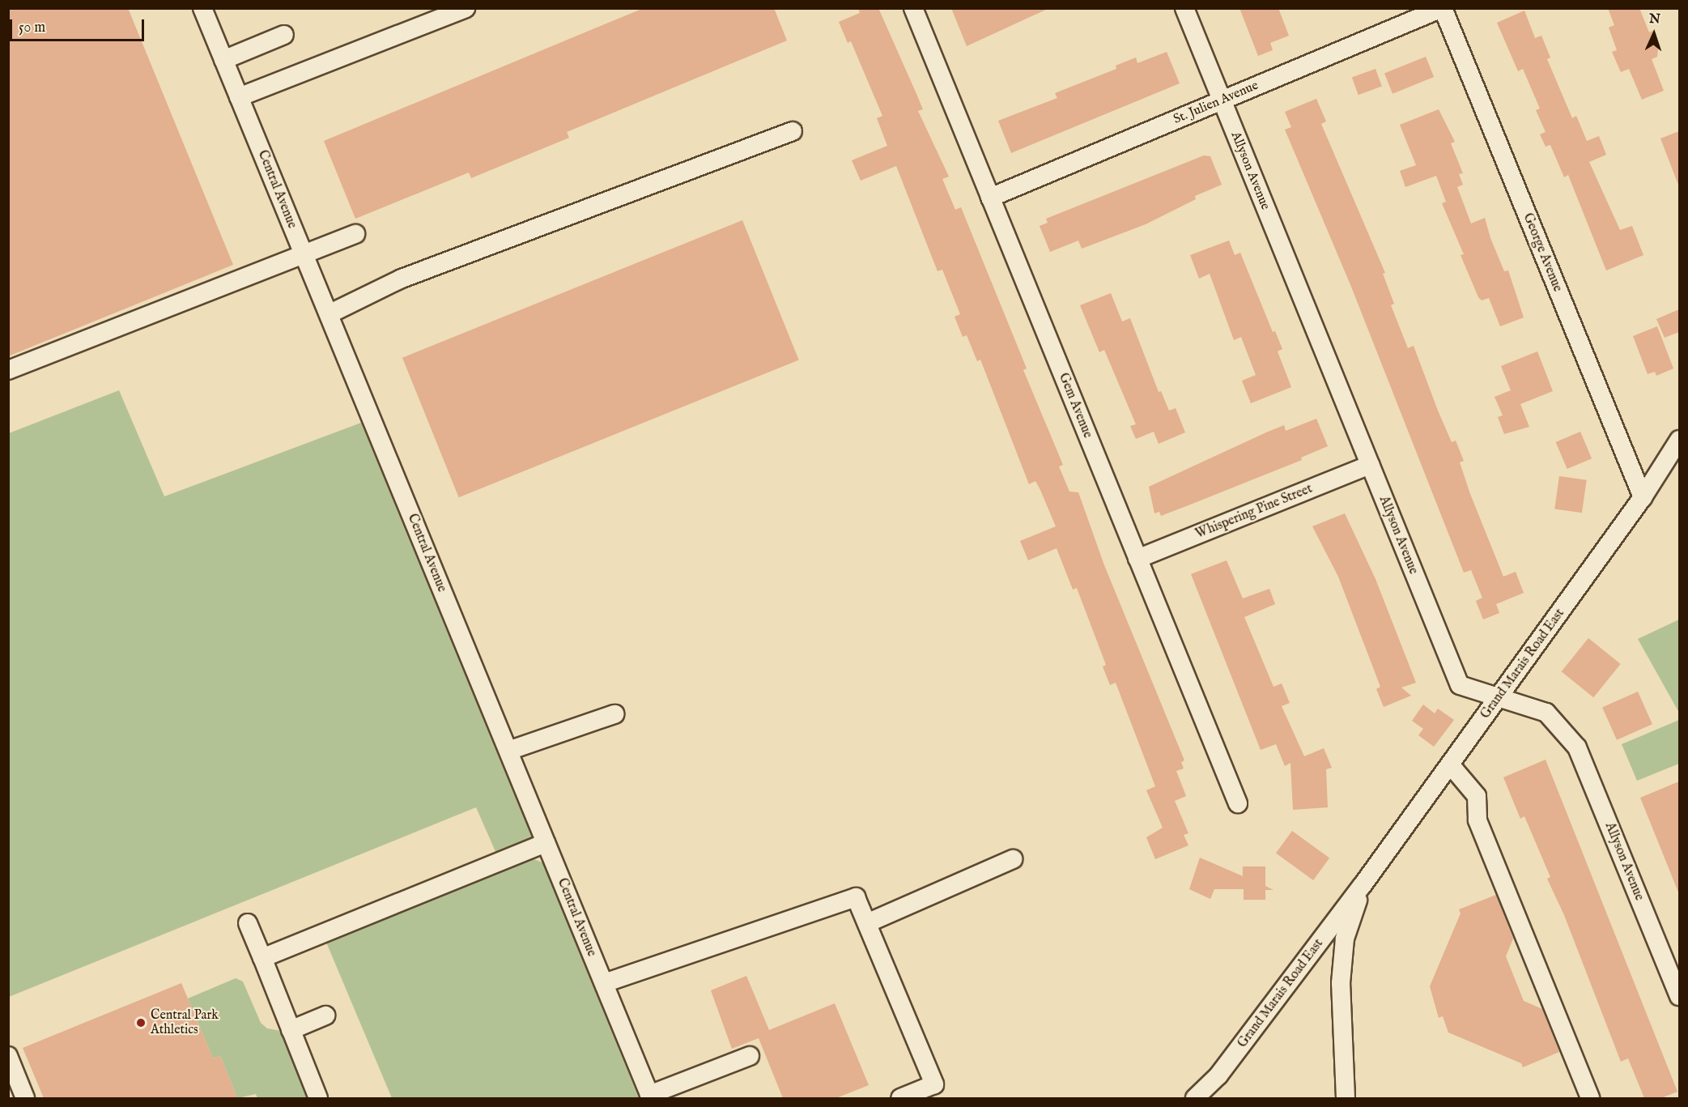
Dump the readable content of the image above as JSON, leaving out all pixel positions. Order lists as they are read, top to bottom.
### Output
{
  "streets": {
    "street": [
      "St. Julien Avenue",
      "Allyson Avenue",
      "Central Avenue",
      "George Avenue",
      "Gem Avenue",
      "Whispering Pine Street",
      "Grand Marais Road East"
    ]
  },
  "crossings": [
    ["St. Julien Avenue", "Allyson Avenue"],
    ["St. Julien Avenue", "George Avenue"],
    ["St. Julien Avenue", "Gem Avenue"],
    ["Allyson Avenue", "Whispering Pine Street"],
    ["Allyson Avenue", "Grand Marais Road East"],
    ["George Avenue", "Grand Marais Road East"],
    ["Gem Avenue", "Whispering Pine Street"]
  ],
  "places": ["Central Park Athletics"],
  "scale_bar": "50 m",
  "north": "top"
}
